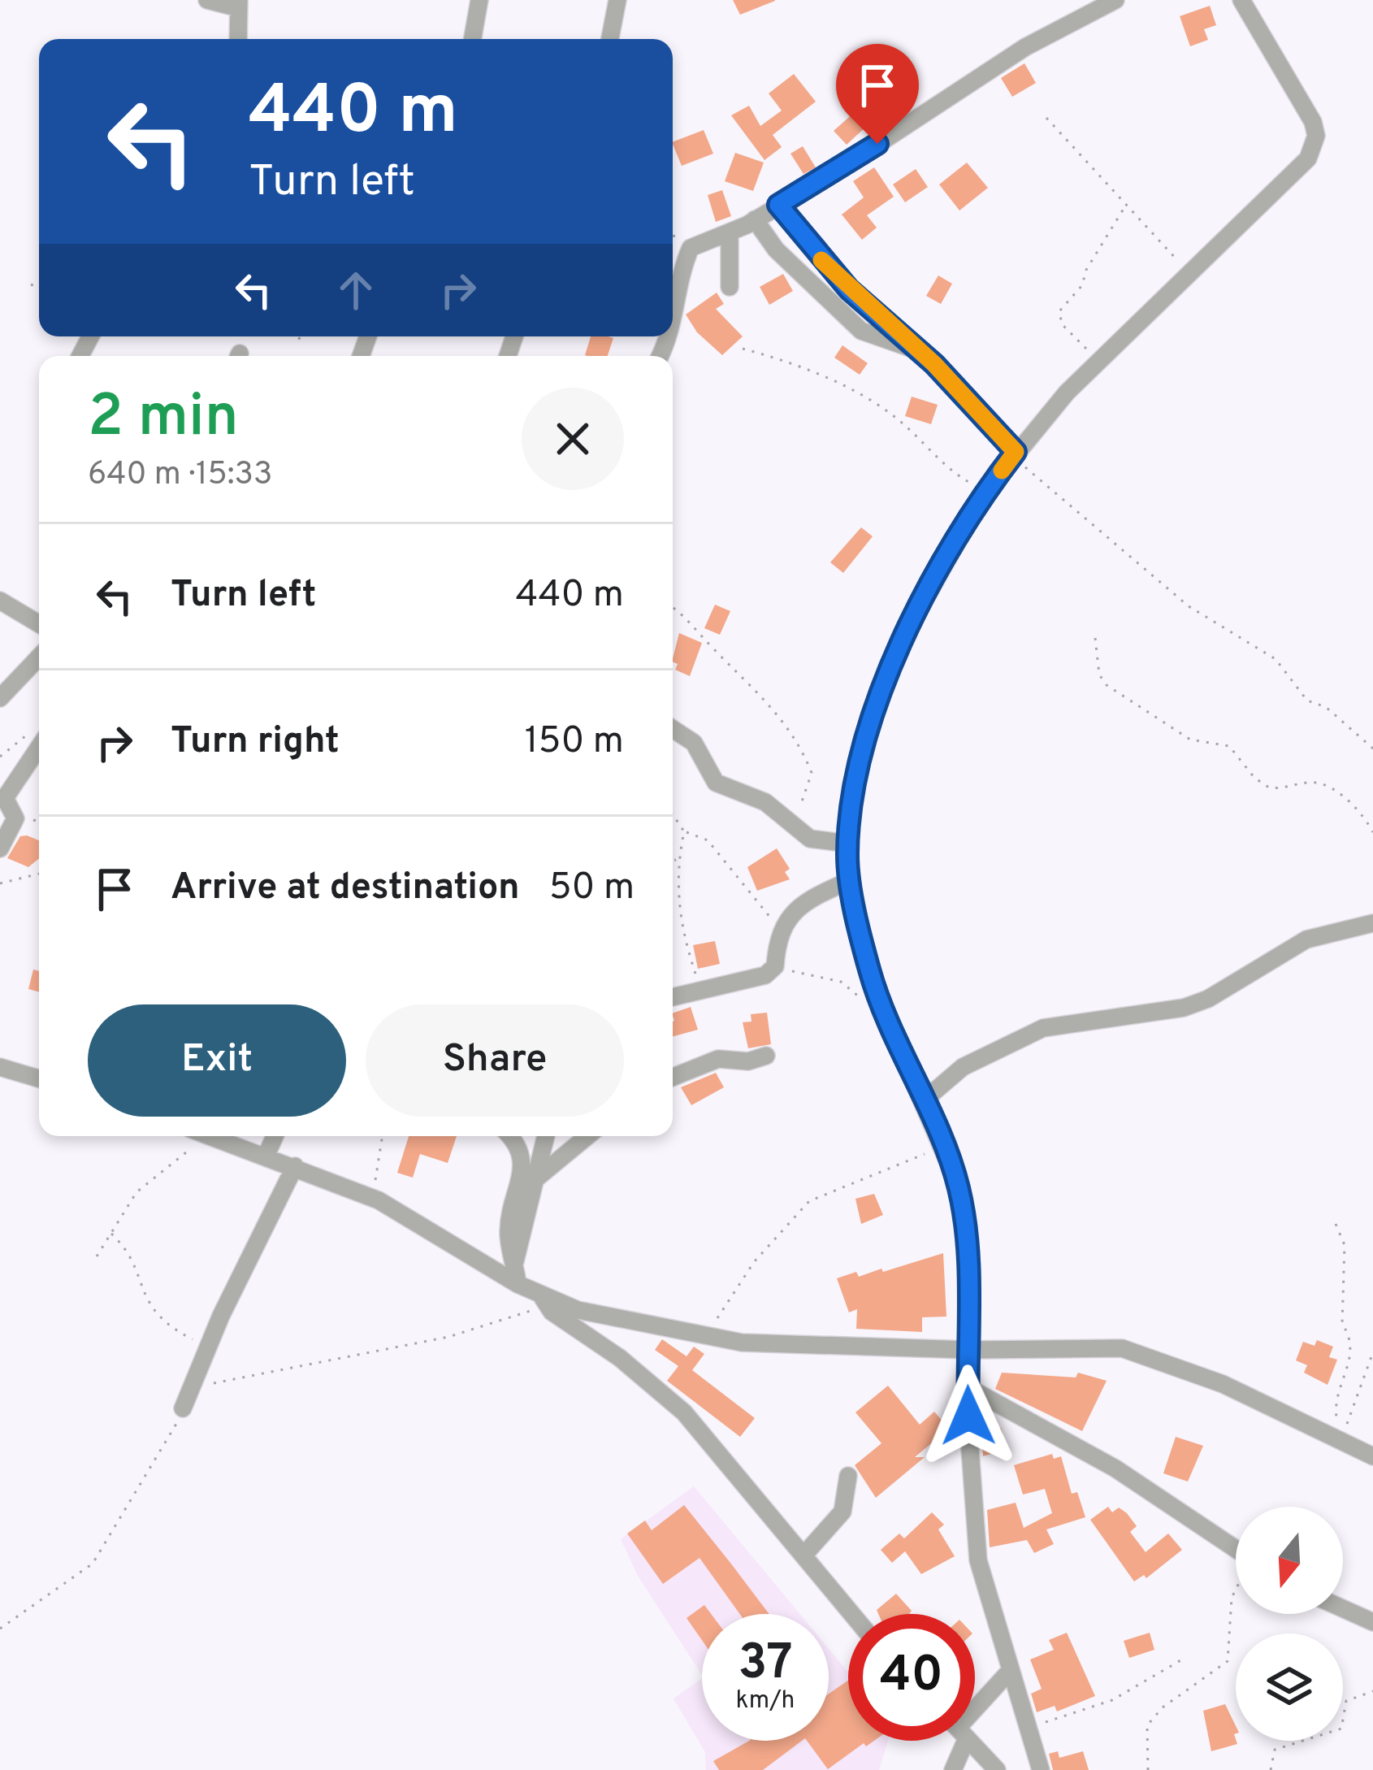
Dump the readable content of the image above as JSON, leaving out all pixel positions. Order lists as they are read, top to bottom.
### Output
{
  "north": "bottom",
  "page": {
    "turn": ["440 m", "Turn left"],
    "heading": ["2 min", "640 m · 15:33"],
    "list": [
      {
        "name": "Turn left",
        "value": "440 m"
      },
      {
        "name": "Turn right",
        "value": "150 m"
      },
      {
        "name": "Arrive at destination",
        "value": "50 m"
      }
    ],
    "buttons": ["Exit", "Share"],
    "speed": "37 km/h",
    "limit": "40"
  }
}
